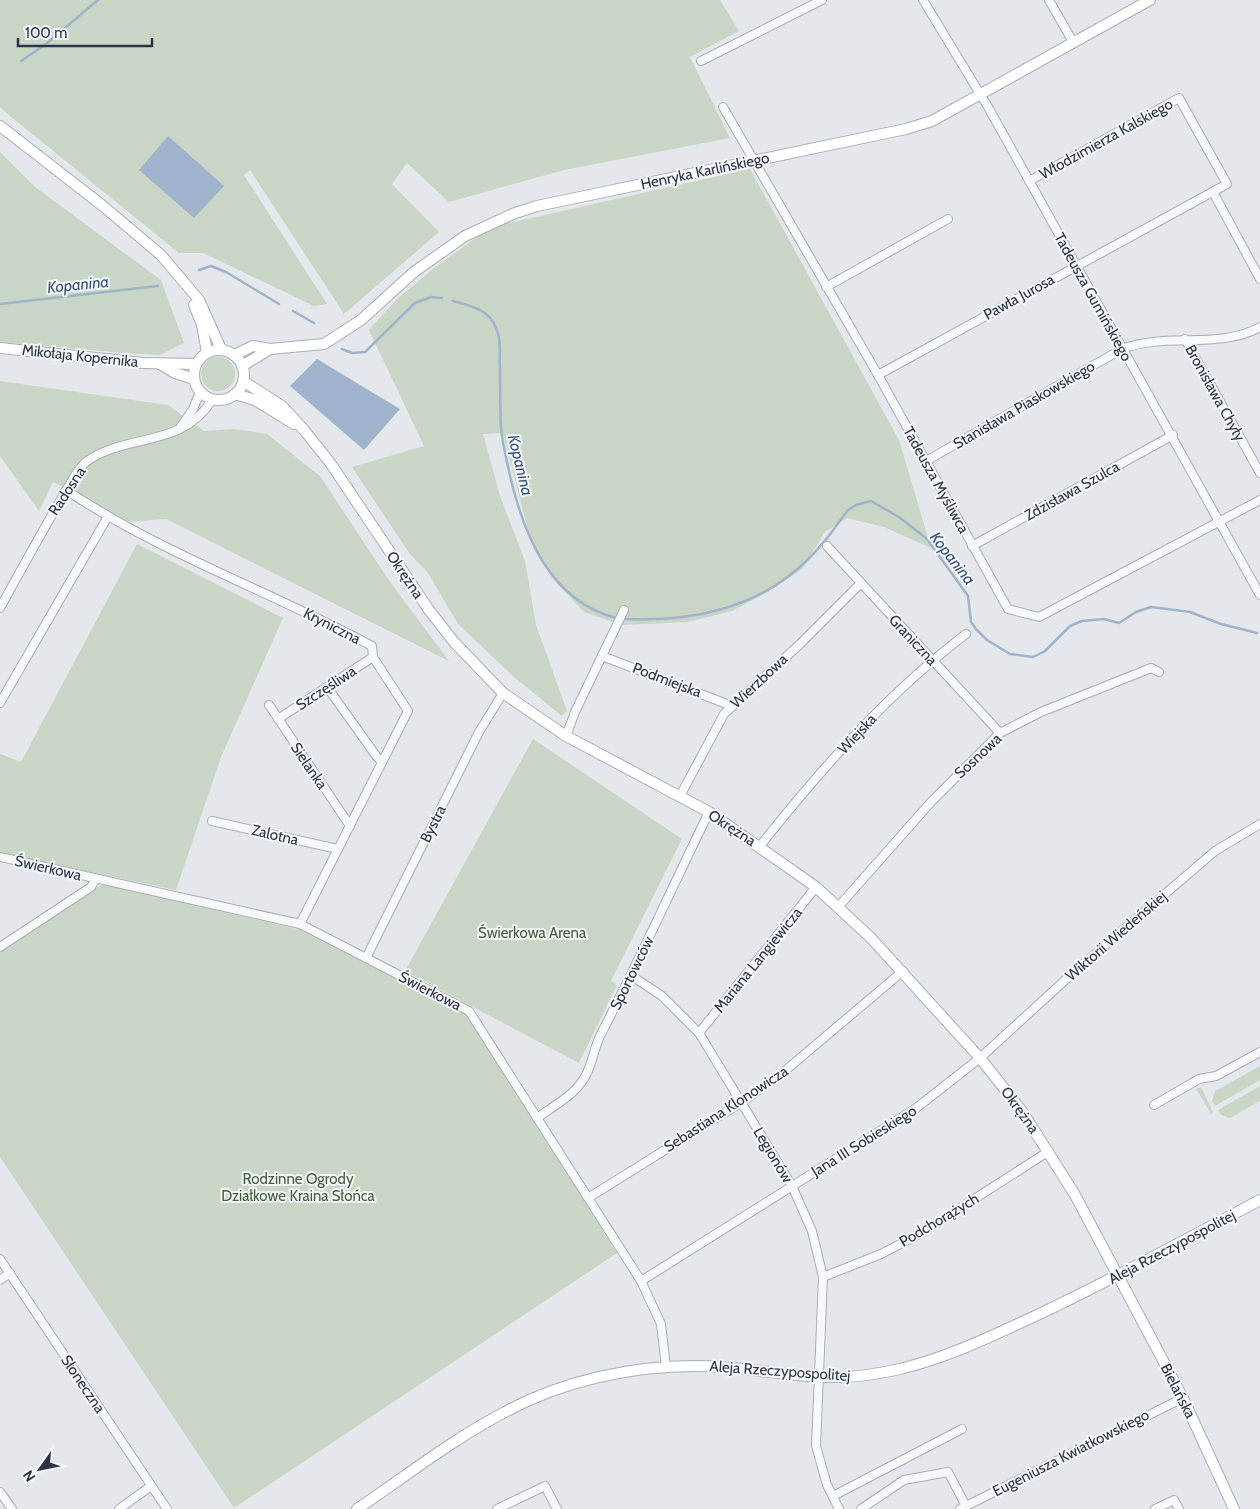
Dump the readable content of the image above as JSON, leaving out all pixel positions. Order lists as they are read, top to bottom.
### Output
{
  "streets": {
    "street": [
      "Włodzimierza Kalskiego",
      "Henryka Karlińskiego",
      "Pawła Jurosa",
      "Tadeusza Gumińskiego",
      "Mikołaja Kopernika",
      "Bronisława Chyły",
      "Stanisława Piaskowskiego",
      "Tadeusza Myśliwca",
      "Radosna",
      "Zdzisława Szulca",
      "Okrężna",
      "Kryniczna",
      "Graniczna",
      "Podmiejska",
      "Wierzbowa",
      "Szczęśliwa",
      "Wiejska",
      "Sosnowa",
      "Sielanka",
      "Bystra",
      "Zalotna",
      "Świerkowa",
      "Wiktorii Wiedeńskiej",
      "Mariana Langiewicza",
      "Sportowców",
      "Sebastiana Klonowicza",
      "Jana III Sobieskiego",
      "Legionów",
      "Podchorążych",
      "Aleja Rzeczypospolitej",
      "Słoneczna",
      "Bielańska",
      "Eugeniusza Kwiatkowskiego"
    ]
  },
  "crossings": [
    ["Włodzimierza Kalskiego", "Pawła Jurosa"],
    ["Włodzimierza Kalskiego", "Tadeusza Gumińskiego"],
    ["Henryka Karlińskiego", "Tadeusza Gumińskiego"],
    ["Henryka Karlińskiego", "Mikołaja Kopernika"],
    ["Henryka Karlińskiego", "Tadeusza Myśliwca"],
    ["Henryka Karlińskiego", "Radosna"],
    ["Henryka Karlińskiego", "Okrężna"],
    ["Pawła Jurosa", "Tadeusza Gumińskiego"],
    ["Pawła Jurosa", "Tadeusza Myśliwca"],
    ["Tadeusza Gumińskiego", "Stanisława Piaskowskiego"],
    ["Tadeusza Gumińskiego", "Tadeusza Myśliwca"],
    ["Tadeusza Gumińskiego", "Zdzisława Szulca"],
    ["Mikołaja Kopernika", "Radosna"],
    ["Mikołaja Kopernika", "Okrężna"],
    ["Bronisława Chyły", "Stanisława Piaskowskiego"],
    ["Stanisława Piaskowskiego", "Tadeusza Myśliwca"],
    ["Tadeusza Myśliwca", "Zdzisława Szulca"],
    ["Radosna", "Okrężna"],
    ["Radosna", "Kryniczna"],
    ["Okrężna", "Wierzbowa"],
    ["Okrężna", "Wiejska"],
    ["Okrężna", "Sosnowa"],
    ["Okrężna", "Bystra"],
    ["Okrężna", "Wiktorii Wiedeńskiej"],
    ["Okrężna", "Mariana Langiewicza"],
    ["Okrężna", "Sportowców"],
    ["Okrężna", "Sebastiana Klonowicza"],
    ["Okrężna", "Jana III Sobieskiego"],
    ["Okrężna", "Podchorążych"],
    ["Okrężna", "Aleja Rzeczypospolitej"],
    ["Okrężna", "Bielańska"],
    ["Kryniczna", "Szczęśliwa"],
    ["Kryniczna", "Sielanka"],
    ["Kryniczna", "Zalotna"],
    ["Kryniczna", "Świerkowa"],
    ["Graniczna", "Wierzbowa"],
    ["Graniczna", "Wiejska"],
    ["Graniczna", "Sosnowa"],
    ["Podmiejska", "Wierzbowa"],
    ["Szczęśliwa", "Sielanka"],
    ["Bystra", "Świerkowa"],
    ["Świerkowa", "Sportowców"],
    ["Świerkowa", "Sebastiana Klonowicza"],
    ["Świerkowa", "Jana III Sobieskiego"],
    ["Świerkowa", "Aleja Rzeczypospolitej"],
    ["Wiktorii Wiedeńskiej", "Jana III Sobieskiego"],
    ["Mariana Langiewicza", "Legionów"],
    ["Sportowców", "Legionów"],
    ["Sebastiana Klonowicza", "Legionów"],
    ["Jana III Sobieskiego", "Legionów"],
    ["Legionów", "Podchorążych"],
    ["Legionów", "Aleja Rzeczypospolitej"],
    ["Aleja Rzeczypospolitej", "Bielańska"],
    ["Bielańska", "Eugeniusza Kwiatkowskiego"]
  ],
  "water": ["Kopanina"],
  "parks": ["Świerkowa Arena", "Rodzinne Ogrody Działkowe Kraina Słońca"],
  "scale_bar": "100 m",
  "north": "bottom left"
}
